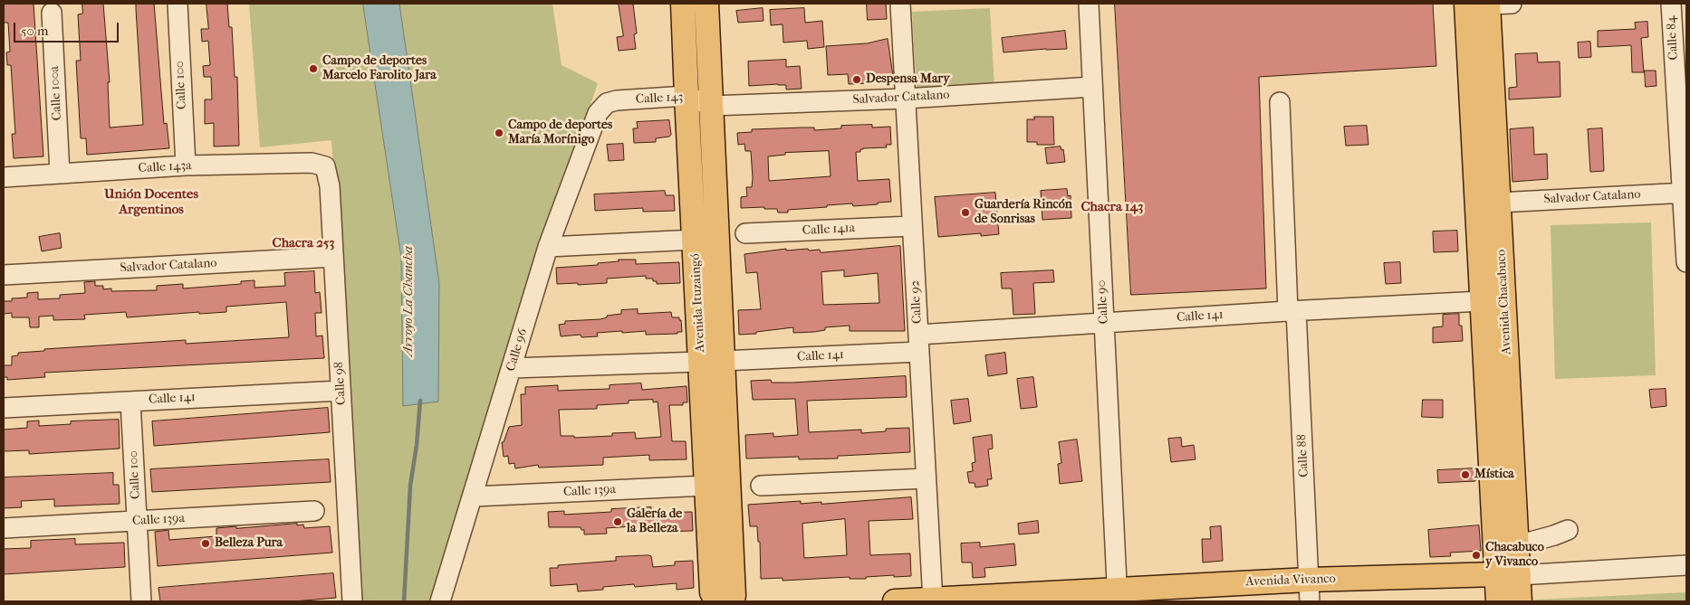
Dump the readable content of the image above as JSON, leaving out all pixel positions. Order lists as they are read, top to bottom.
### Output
{
  "streets": {
    "main road": ["Avenida Chacabuco", "Avenida Ituzaingó", "Avenida Vivanco"],
    "street": [
      "Calle 84",
      "Calle 100",
      "Calle 100a",
      "Salvador Catalano",
      "Calle 143",
      "Calle 143a",
      "Calle 141a",
      "Calle 92",
      "Calle 90",
      "Calle 141",
      "Calle 96",
      "Calle 98",
      "Calle 88",
      "Calle 139a"
    ]
  },
  "crossings": [
    ["Calle 84", "Salvador Catalano"],
    ["Calle 100", "Calle 143a"],
    ["Calle 100", "Calle 141"],
    ["Calle 100", "Calle 139a"],
    ["Calle 100a", "Calle 143a"],
    ["Salvador Catalano", "Calle 143"],
    ["Salvador Catalano", "Calle 92"],
    ["Salvador Catalano", "Calle 90"],
    ["Salvador Catalano", "Avenida Chacabuco"],
    ["Salvador Catalano", "Avenida Ituzaingó"],
    ["Salvador Catalano", "Calle 98"],
    ["Calle 143", "Avenida Ituzaingó"],
    ["Calle 143", "Calle 96"],
    ["Calle 143a", "Calle 98"],
    ["Calle 141a", "Calle 92"],
    ["Calle 92", "Calle 141"],
    ["Calle 92", "Avenida Vivanco"],
    ["Calle 90", "Calle 141"],
    ["Calle 90", "Avenida Vivanco"],
    ["Avenida Chacabuco", "Calle 141"],
    ["Avenida Chacabuco", "Avenida Vivanco"],
    ["Avenida Ituzaingó", "Calle 141"],
    ["Avenida Ituzaingó", "Calle 139a"],
    ["Calle 141", "Calle 96"],
    ["Calle 141", "Calle 98"],
    ["Calle 141", "Calle 88"],
    ["Calle 96", "Calle 139a"],
    ["Calle 88", "Avenida Vivanco"]
  ],
  "districts": ["Unión Docentes Argentinos", "Chacra 143", "Chacra 253"],
  "water": ["Arroyo La Chancha"],
  "places": [
    "Campo de deportes Marcelo Farolito Jara",
    "Despensa Mary",
    "Campo de deportes María Morínigo",
    "Guardería Rincón de Sonrisas",
    "Mística",
    "Galería de la Belleza",
    "Belleza Pura",
    "Chacabuco y Vivanco"
  ],
  "scale_bar": "50 m"
}
